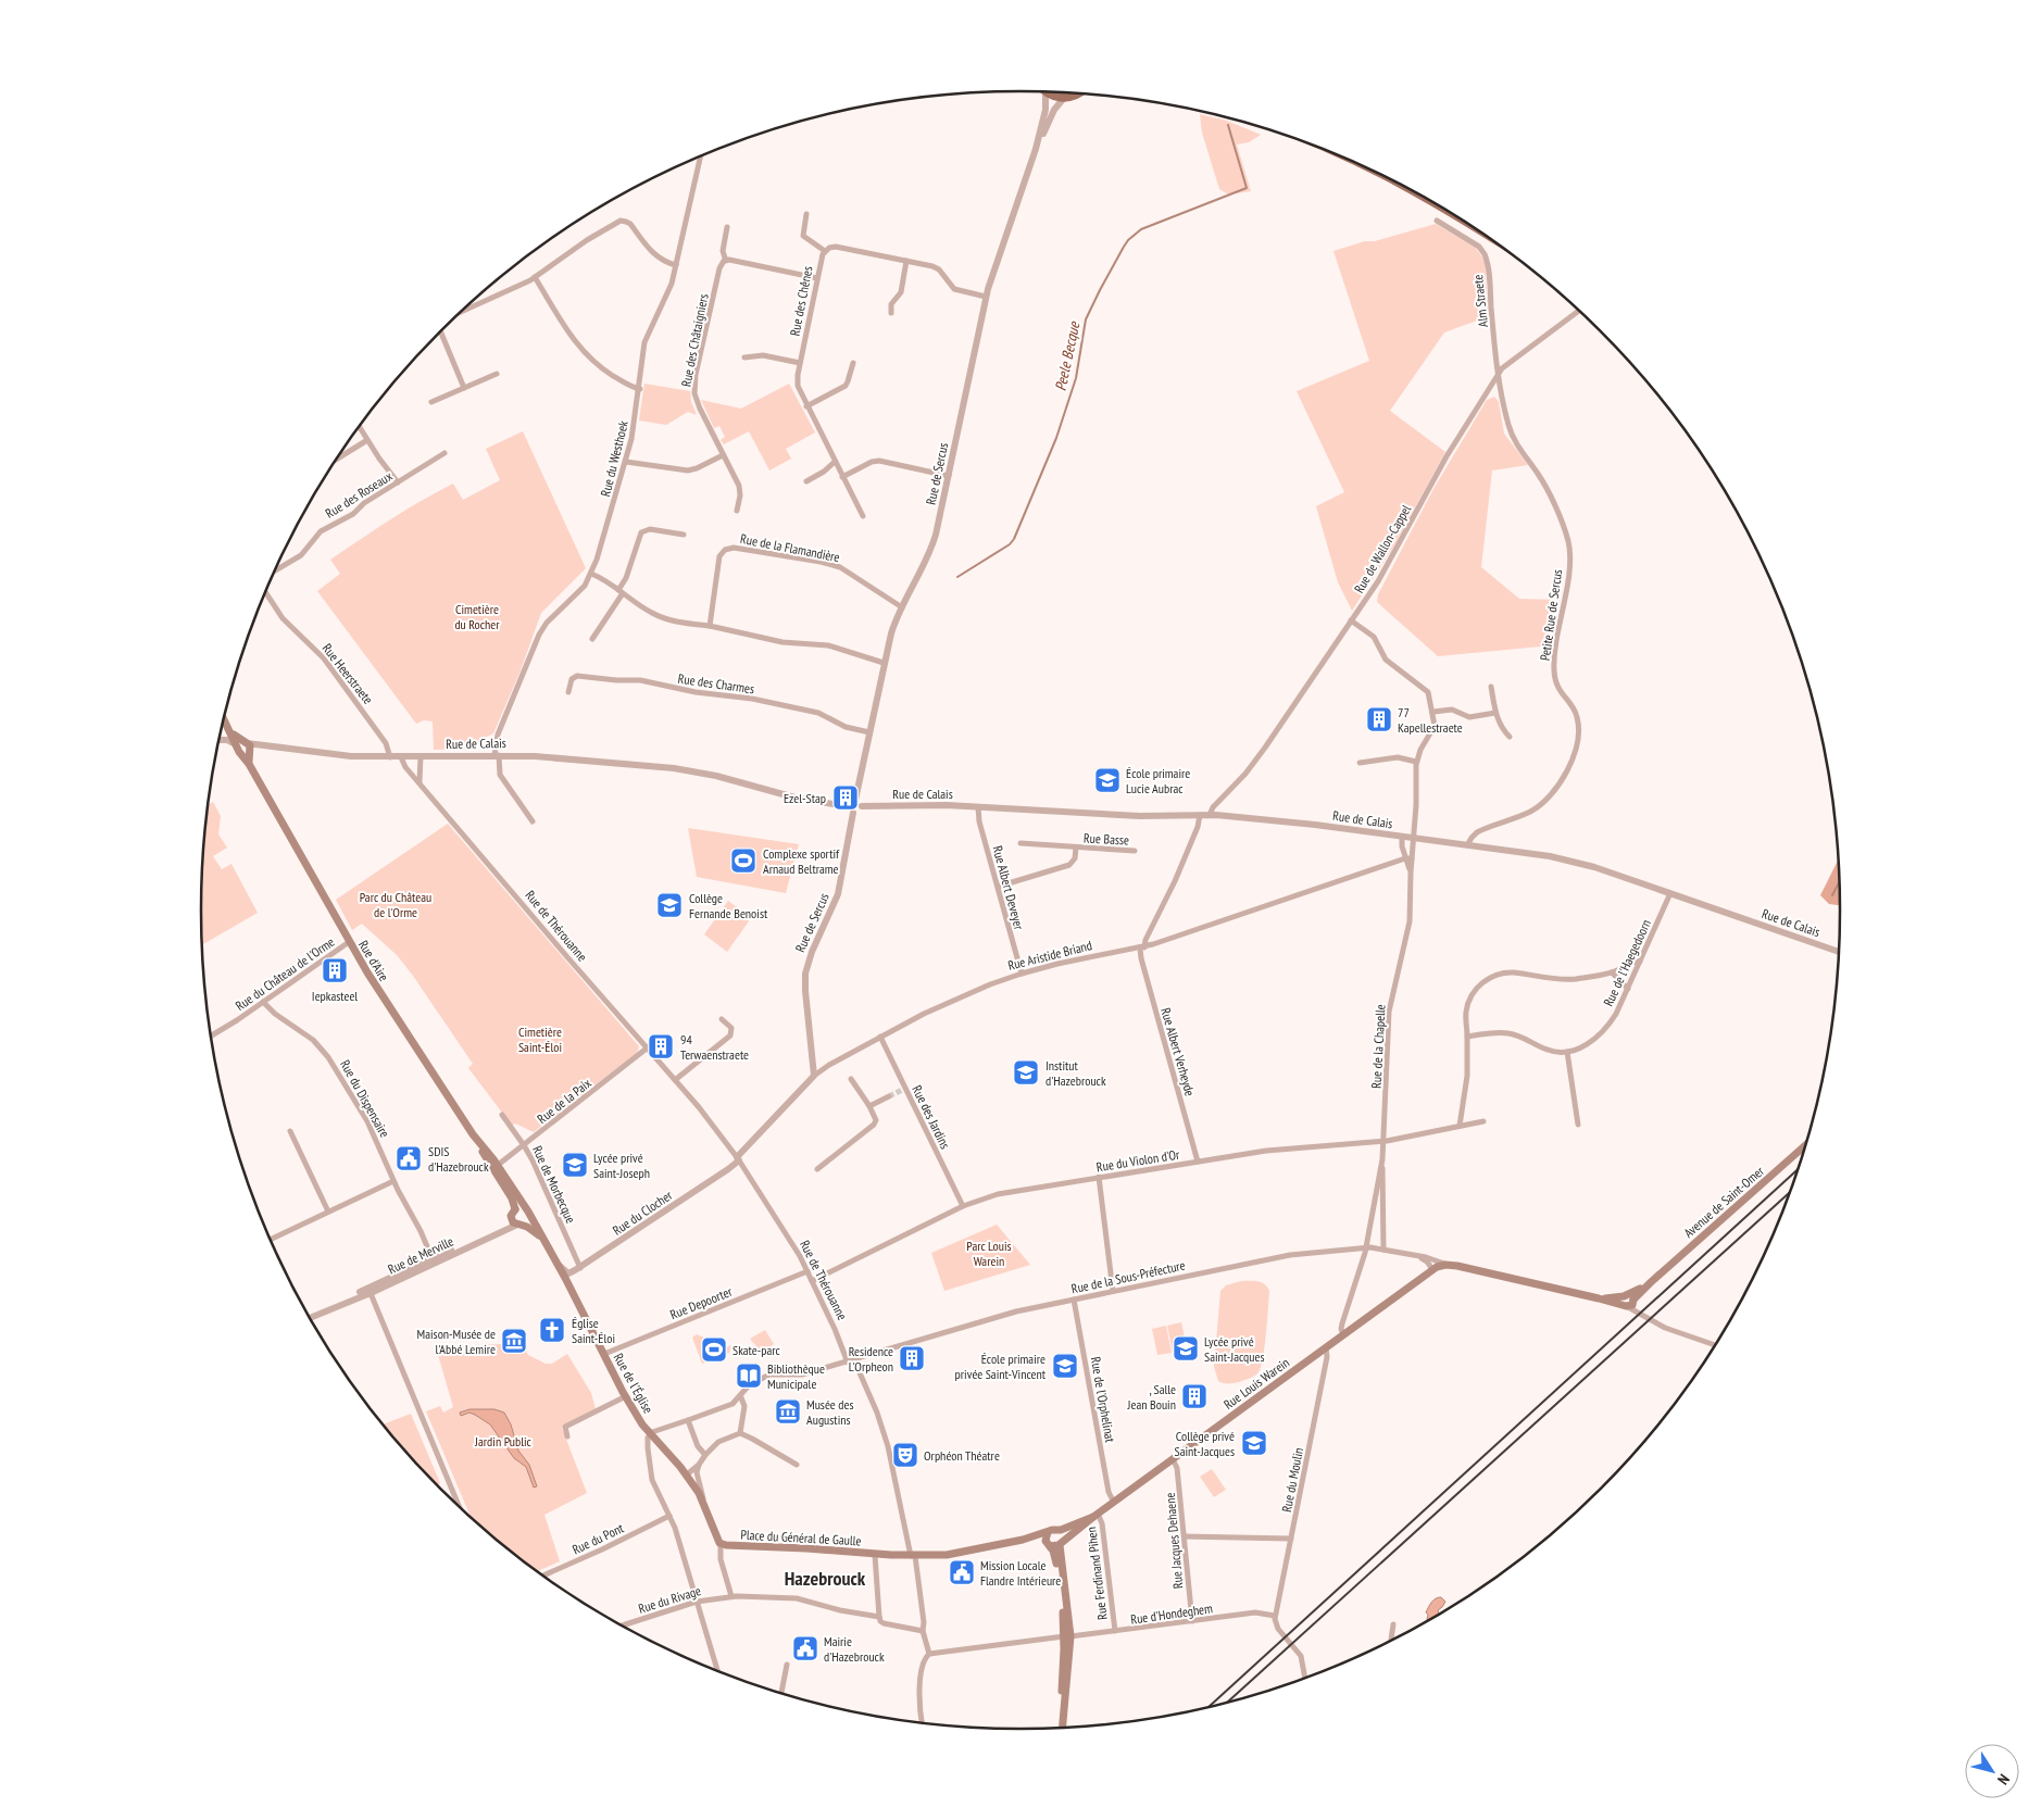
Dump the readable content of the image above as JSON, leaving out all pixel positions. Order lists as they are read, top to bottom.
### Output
{
  "streets": {
    "main road": [
      "Rue d'Aire",
      "Avenue de Saint-Omer",
      "Rue de l'Église",
      "Rue Louis Warein",
      "Place du Général de Gaulle"
    ],
    "street": [
      "Rue des Chênes",
      "Alm Straete",
      "Rue des Châtaigniers",
      "Rue du Westhoek",
      "Rue de Sercus",
      "Rue des Roseaux",
      "Rue de la Flamandière",
      "Rue de Wallon-Cappel",
      "Petite Rue de Sercus",
      "Rue Heerstraete",
      "Rue des Charmes",
      "Rue de Calais",
      "Rue Basse",
      "Rue Albert Deveyer",
      "Rue de Thérouanne",
      "Rue Aristide Briand",
      "Rue de l'Haegedoorn",
      "Rue du Château de l'Orme",
      "Rue de la Chapelle",
      "Rue Albert Verheyde",
      "Rue du Dispensaire",
      "Rue de la Paix",
      "Rue des Jardins",
      "Rue du Violon d'Or",
      "Rue de Morbecque",
      "Rue du Clocher",
      "Rue de Merville",
      "Rue de la Sous-Préfecture",
      "Rue Depoorter",
      "Rue de l'Orphelinat",
      "Rue du Moulin",
      "Rue du Pont",
      "Rue Jacques Dehaene",
      "Rue Ferdinand Pihen",
      "Rue du Rivage",
      "Rue d'Hondeghem"
    ]
  },
  "crossings": [
    ["Rue des Chênes", "Rue de Sercus"],
    ["Alm Straete", "Rue de Wallon-Cappel"],
    ["Alm Straete", "Petite Rue de Sercus"],
    ["Rue du Westhoek", "Rue de Calais"],
    ["Rue de Sercus", "Rue de la Flamandière"],
    ["Rue de Sercus", "Rue des Charmes"],
    ["Rue de Sercus", "Rue de Calais"],
    ["Rue de Sercus", "Rue Aristide Briand"],
    ["Rue de Wallon-Cappel", "Petite Rue de Sercus"],
    ["Rue de Wallon-Cappel", "Rue de Calais"],
    ["Petite Rue de Sercus", "Rue de Calais"],
    ["Rue Heerstraete", "Rue de Calais"],
    ["Rue de Calais", "Rue Albert Deveyer"],
    ["Rue de Calais", "Rue de Thérouanne"],
    ["Rue de Calais", "Rue d'Aire"],
    ["Rue de Calais", "Rue de l'Haegedoorn"],
    ["Rue de Calais", "Rue de la Chapelle"],
    ["Rue Basse", "Rue Albert Deveyer"],
    ["Rue Albert Deveyer", "Rue Aristide Briand"],
    ["Rue de Thérouanne", "Rue Aristide Briand"],
    ["Rue de Thérouanne", "Rue de la Paix"],
    ["Rue de Thérouanne", "Rue du Violon d'Or"],
    ["Rue de Thérouanne", "Rue du Clocher"],
    ["Rue de Thérouanne", "Rue de la Sous-Préfecture"],
    ["Rue de Thérouanne", "Rue Depoorter"],
    ["Rue de Thérouanne", "Rue d'Hondeghem"],
    ["Rue Aristide Briand", "Rue de la Chapelle"],
    ["Rue Aristide Briand", "Rue Albert Verheyde"],
    ["Rue Aristide Briand", "Rue des Jardins"],
    ["Rue Aristide Briand", "Rue du Clocher"],
    ["Rue d'Aire", "Rue du Château de l'Orme"],
    ["Rue d'Aire", "Rue de la Paix"],
    ["Rue d'Aire", "Rue de Merville"],
    ["Rue d'Aire", "Rue de l'Église"],
    ["Rue du Château de l'Orme", "Rue du Dispensaire"],
    ["Rue de la Chapelle", "Rue du Violon d'Or"],
    ["Rue de la Chapelle", "Rue de la Sous-Préfecture"],
    ["Rue Albert Verheyde", "Rue du Violon d'Or"],
    ["Rue du Dispensaire", "Rue de Merville"],
    ["Rue de la Paix", "Rue de Morbecque"],
    ["Rue des Jardins", "Rue du Violon d'Or"],
    ["Rue de Morbecque", "Rue du Clocher"],
    ["Rue de la Sous-Préfecture", "Rue de l'Église"],
    ["Rue de la Sous-Préfecture", "Rue de l'Orphelinat"],
    ["Rue Depoorter", "Rue de l'Église"],
    ["Rue de l'Église", "Place du Général de Gaulle"],
    ["Rue Louis Warein", "Rue de l'Orphelinat"],
    ["Rue Louis Warein", "Rue du Moulin"],
    ["Rue Louis Warein", "Rue Jacques Dehaene"],
    ["Rue Louis Warein", "Rue Ferdinand Pihen"],
    ["Rue du Moulin", "Rue d'Hondeghem"],
    ["Place du Général de Gaulle", "Rue du Rivage"],
    ["Rue Jacques Dehaene", "Rue d'Hondeghem"],
    ["Rue Ferdinand Pihen", "Rue d'Hondeghem"]
  ],
  "districts": ["Hazebrouck"],
  "water": ["Peele Becque"],
  "parks": [
    "Cimetière du Rocher",
    "Parc du Château de l'Orme",
    "Cimetière Saint-Éloi",
    "Parc Louis Warein",
    "Jardin Public"
  ],
  "places": {
    "building": [
      "77 Kapellestraete",
      "Ezel-Stap",
      "Iepkasteel",
      "94 Terwaenstraete",
      "Residence L'Orpheon",
      ", Salle Jean Bouin"
    ],
    "school or university": [
      "École primaire Lucie Aubrac",
      "Collège Fernande Benoist",
      "Institut d'Hazebrouck",
      "Lycée privé Saint-Joseph",
      "Lycée privé Saint-Jacques",
      "École primaire privée Saint-Vincent",
      "Collège privé Saint-Jacques"
    ],
    "sports": ["Complexe sportif Arnaud Beltrame", "Skate-parc"],
    "public building": ["SDIS d'Hazebrouck", "Mission Locale Flandre Intérieure", "Mairie d'Hazebrouck"],
    "church": ["Église Saint-Éloi"],
    "museum": ["Maison-Musée de l'Abbé Lemire", "Musée des Augustins"],
    "library": ["Bibliothèque Municipale"],
    "theatre": ["Orphéon Théatre"]
  },
  "north": "bottom right"
}
